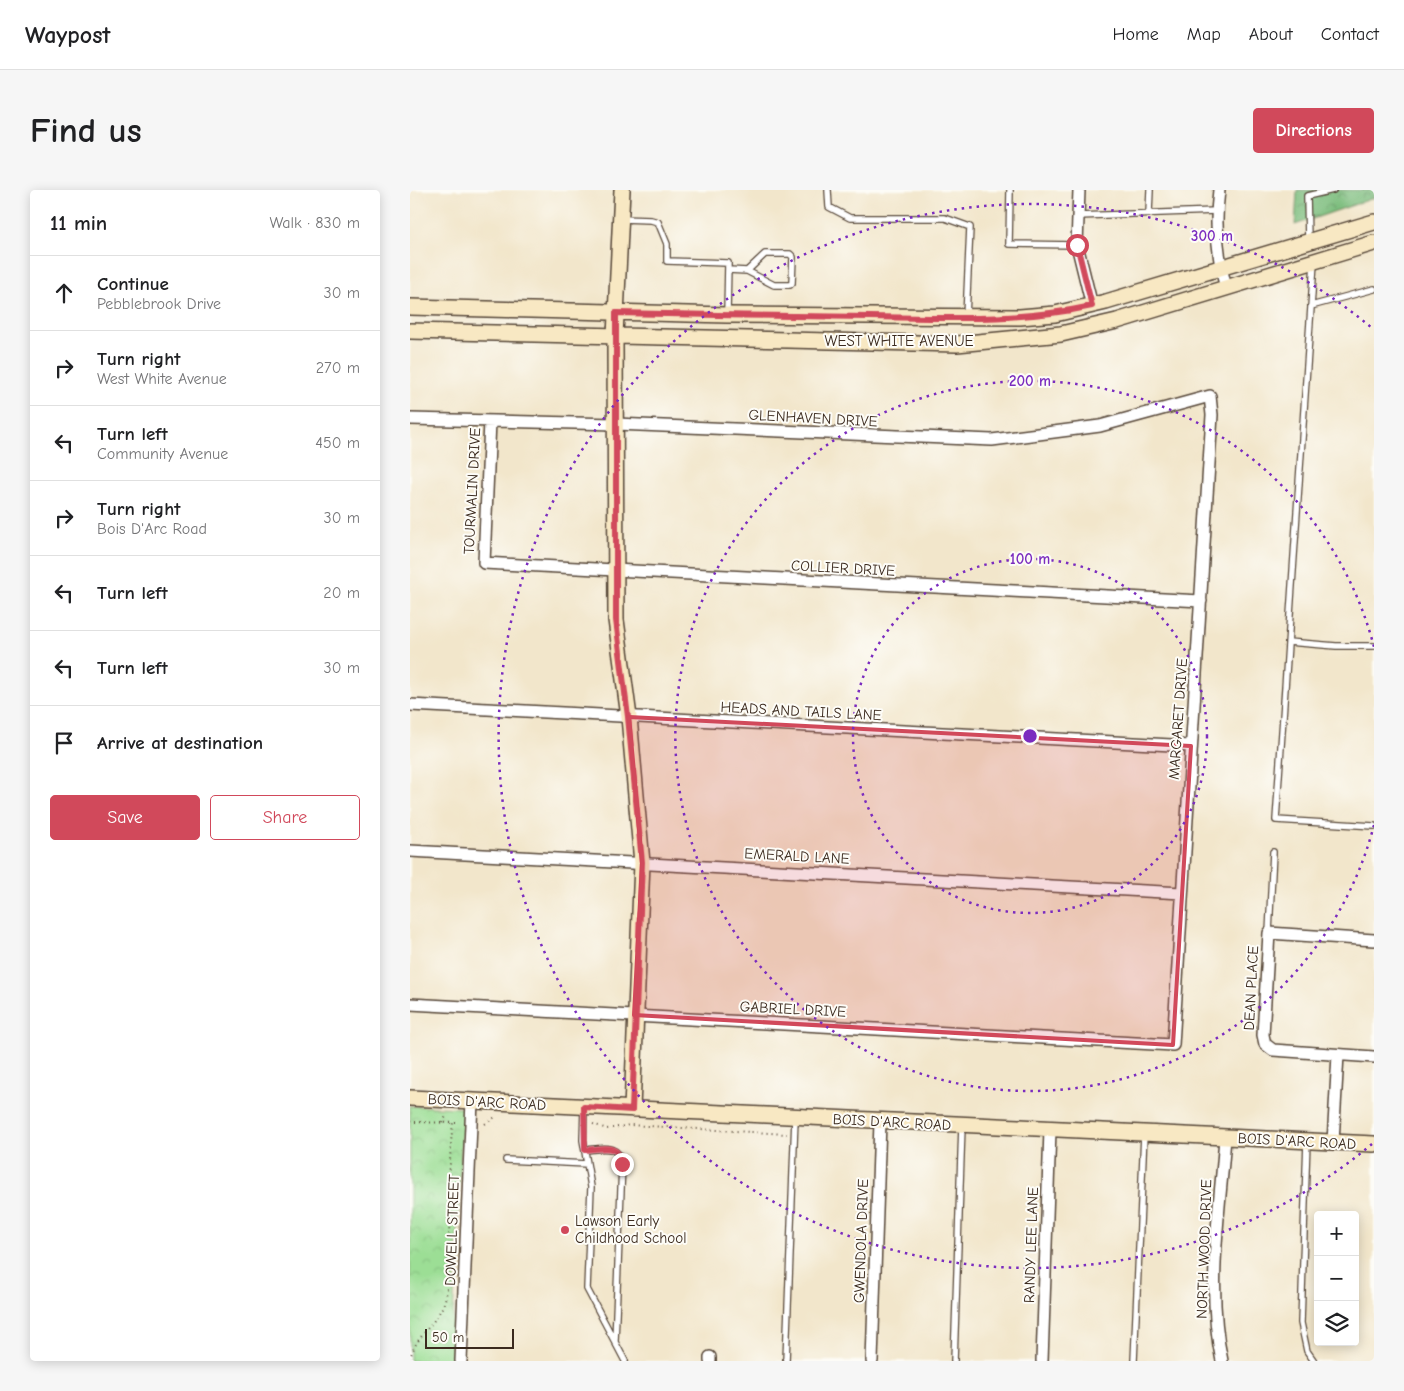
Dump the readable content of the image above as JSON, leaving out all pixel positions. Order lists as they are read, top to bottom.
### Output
{
  "streets": {
    "main road": ["WEST WHITE AVENUE", "BOIS D'ARC ROAD"],
    "street": [
      "GLENHAVEN DRIVE",
      "TOURMALIN DRIVE",
      "COLLIER DRIVE",
      "HEADS AND TAILS LANE",
      "MARGARET DRIVE",
      "EMERALD LANE",
      "DEAN PLACE",
      "GABRIEL DRIVE",
      "DOWELL STREET",
      "GWENDOLA DRIVE",
      "RANDY LEE LANE",
      "NORTH WOOD DRIVE"
    ]
  },
  "crossings": [
    ["GLENHAVEN DRIVE", "TOURMALIN DRIVE"],
    ["GLENHAVEN DRIVE", "MARGARET DRIVE"],
    ["TOURMALIN DRIVE", "COLLIER DRIVE"],
    ["COLLIER DRIVE", "MARGARET DRIVE"],
    ["HEADS AND TAILS LANE", "MARGARET DRIVE"],
    ["MARGARET DRIVE", "EMERALD LANE"],
    ["MARGARET DRIVE", "GABRIEL DRIVE"],
    ["BOIS D'ARC ROAD", "DOWELL STREET"],
    ["BOIS D'ARC ROAD", "GWENDOLA DRIVE"],
    ["BOIS D'ARC ROAD", "RANDY LEE LANE"],
    ["BOIS D'ARC ROAD", "NORTH WOOD DRIVE"]
  ],
  "places": ["Lawson Early Childhood School"],
  "scale_bar": "50 m",
  "page": {
    "header": "Waypost",
    "nav": [
      "Home",
      "Map",
      "About",
      "Contact"
    ],
    "buttons": [
      "Directions",
      ["Save", "Share"]
    ],
    "title": "Find us",
    "heading": ["11 min", "Walk · 830 m"],
    "list": [
      ["Continue", "Pebblebrook Drive", "30 m"],
      ["Turn right", "West White Avenue", "270 m"],
      ["Turn left", "Community Avenue", "450 m"],
      ["Turn right", "Bois D'Arc Road", "30 m"],
      ["Turn left", "20 m"],
      ["Turn left", "30 m"],
      "Arrive at destination"
    ],
    "map_buttons": ["+", "−"],
    "scale": "50 m"
  },
  "rings": ["300 m", "200 m", "100 m"]
}
